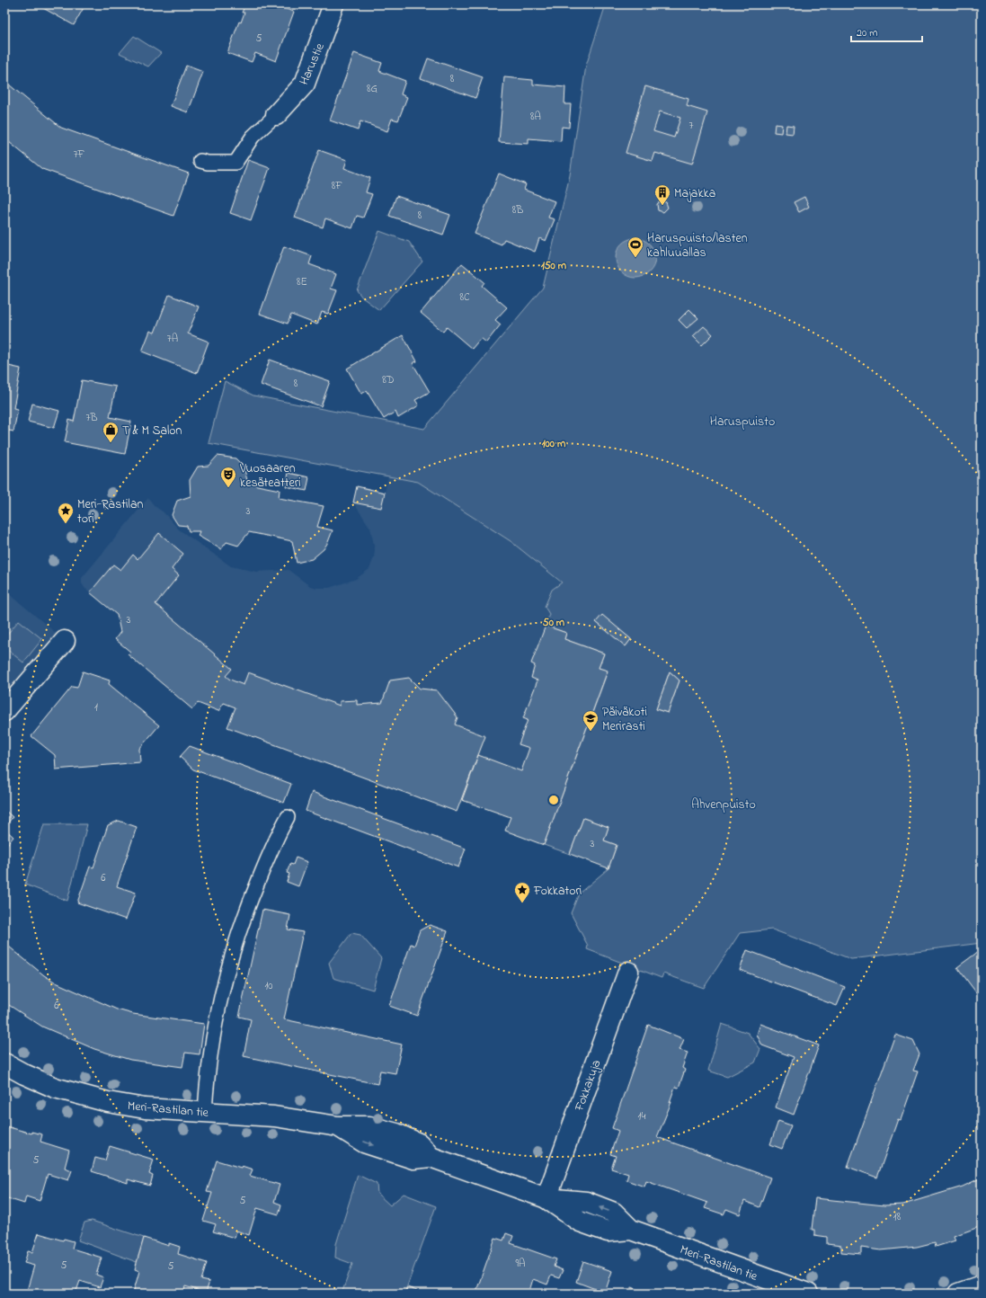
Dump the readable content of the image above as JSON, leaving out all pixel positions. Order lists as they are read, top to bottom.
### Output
{
  "streets": {
    "street": ["Harustie", "Fokkakuja", "Meri-Rastilan tie"]
  },
  "crossings": [
    ["Fokkakuja", "Meri-Rastilan tie"]
  ],
  "parks": ["Haruspuisto", "Ahvenpuisto"],
  "places": {
    "building": ["Majakka"],
    "sports": ["Haruspuisto/lasten kahluuallas"],
    "shop": ["T & M Salon"],
    "theatre": ["Vuosaaren kesäteatteri"],
    "place": ["Meri-Rastilan tori", "Fokkatori"],
    "school or university": ["Päiväkoti Merirasti"]
  },
  "house_numbers": [
    "5",
    "8",
    "8G",
    "8A",
    "7",
    "7F",
    "8F",
    "8B",
    "8",
    "8E",
    "8C",
    "7A",
    "8D",
    "8",
    "7B",
    "3",
    "3",
    "1",
    "3",
    "6",
    "10",
    "6",
    "14",
    "5",
    "5",
    "18",
    "9A",
    "5",
    "5"
  ],
  "scale_bar": "20 m",
  "rings": ["150 m", "100 m", "50 m"]
}
